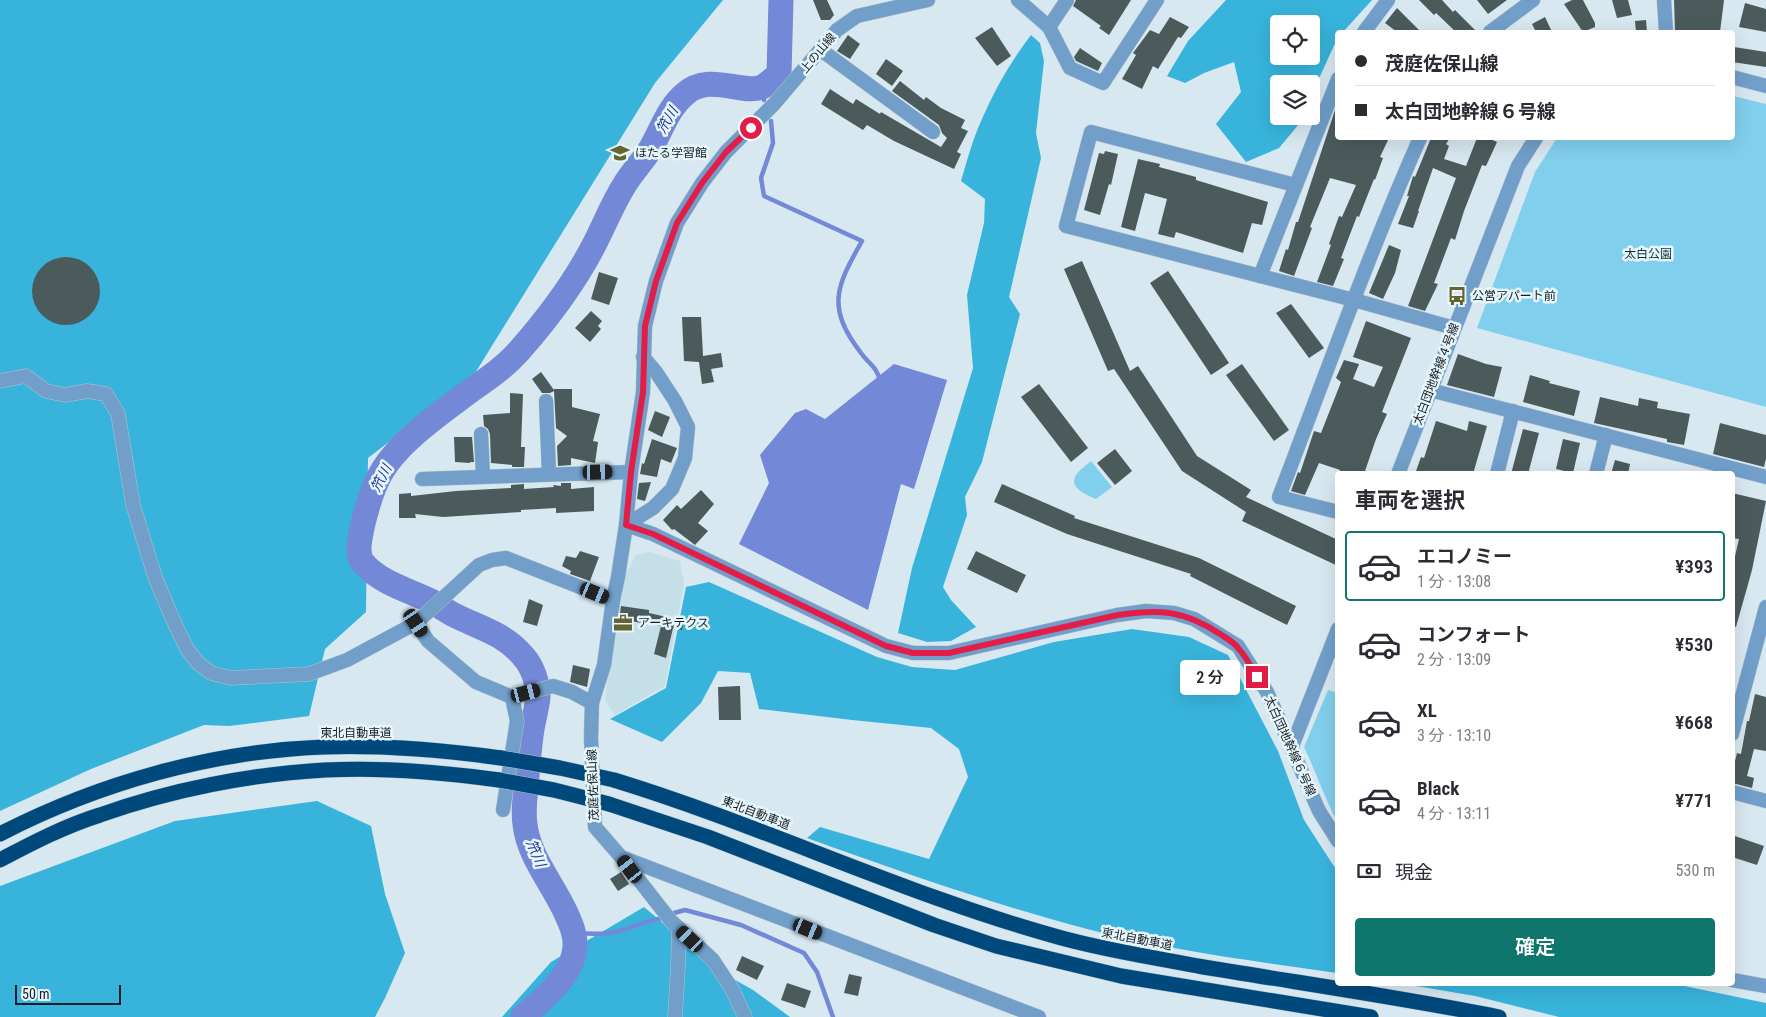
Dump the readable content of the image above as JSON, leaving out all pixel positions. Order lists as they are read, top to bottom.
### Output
{
  "streets": {
    "highway": ["東北自動車道"],
    "street": [
      "上の山線",
      "太白団地幹線４号線",
      "太白団地幹線６号線",
      "茂庭佐保山線"
    ]
  },
  "crossings": [
    ["上の山線", "茂庭佐保山線"],
    ["太白団地幹線６号線", "茂庭佐保山線"]
  ],
  "water": ["笊川"],
  "parks": ["太白公園"],
  "places": {
    "school or university": ["ほたる学習館"],
    "bus stop": ["公営アパート前"],
    "office": ["アーキテクス"]
  },
  "scale_bar": "50 m",
  "page": {
    "banner": ["茂庭佐保山線", "太白団地幹線６号線"],
    "heading": "車両を選択",
    "list": [
      {
        "name": "エコノミー",
        "note": "1 分 · 13:08",
        "value": "¥393"
      },
      {
        "name": "コンフォート",
        "note": "2 分 · 13:09",
        "value": "¥530"
      },
      {
        "name": "XL",
        "note": "3 分 · 13:10",
        "value": "¥668"
      },
      {
        "name": "Black",
        "note": "4 分 · 13:11",
        "value": "¥771"
      }
    ],
    "bubble": "2 分",
    "pay": ["現金", "530 m"],
    "buttons": "確定",
    "scale": "50 m"
  }
}
